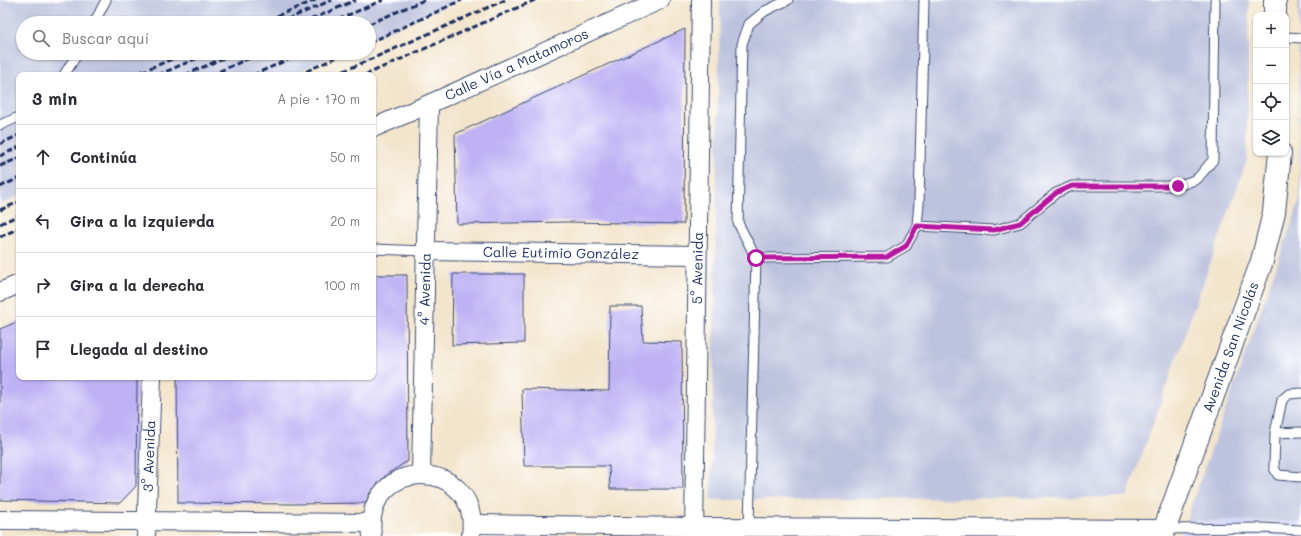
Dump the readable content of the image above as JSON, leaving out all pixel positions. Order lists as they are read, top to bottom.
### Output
{
  "streets": {
    "street": [
      "Calle Vía a Matamoros",
      "Calle Eutimio González",
      "5° Avenida",
      "4° Avenida",
      "Avenida San Nicolás",
      "3° Avenida"
    ]
  },
  "crossings": [
    ["Calle Vía a Matamoros", "4° Avenida"],
    ["Calle Eutimio González", "5° Avenida"],
    ["Calle Eutimio González", "4° Avenida"]
  ],
  "page": {
    "map_buttons": ["+", "−"],
    "search": "Buscar aquí",
    "heading": ["3 min", "A pie · 170 m"],
    "list": [
      ["Continúa", "50 m"],
      ["Gira a la izquierda", "20 m"],
      ["Gira a la derecha", "100 m"],
      "Llegada al destino"
    ]
  }
}
